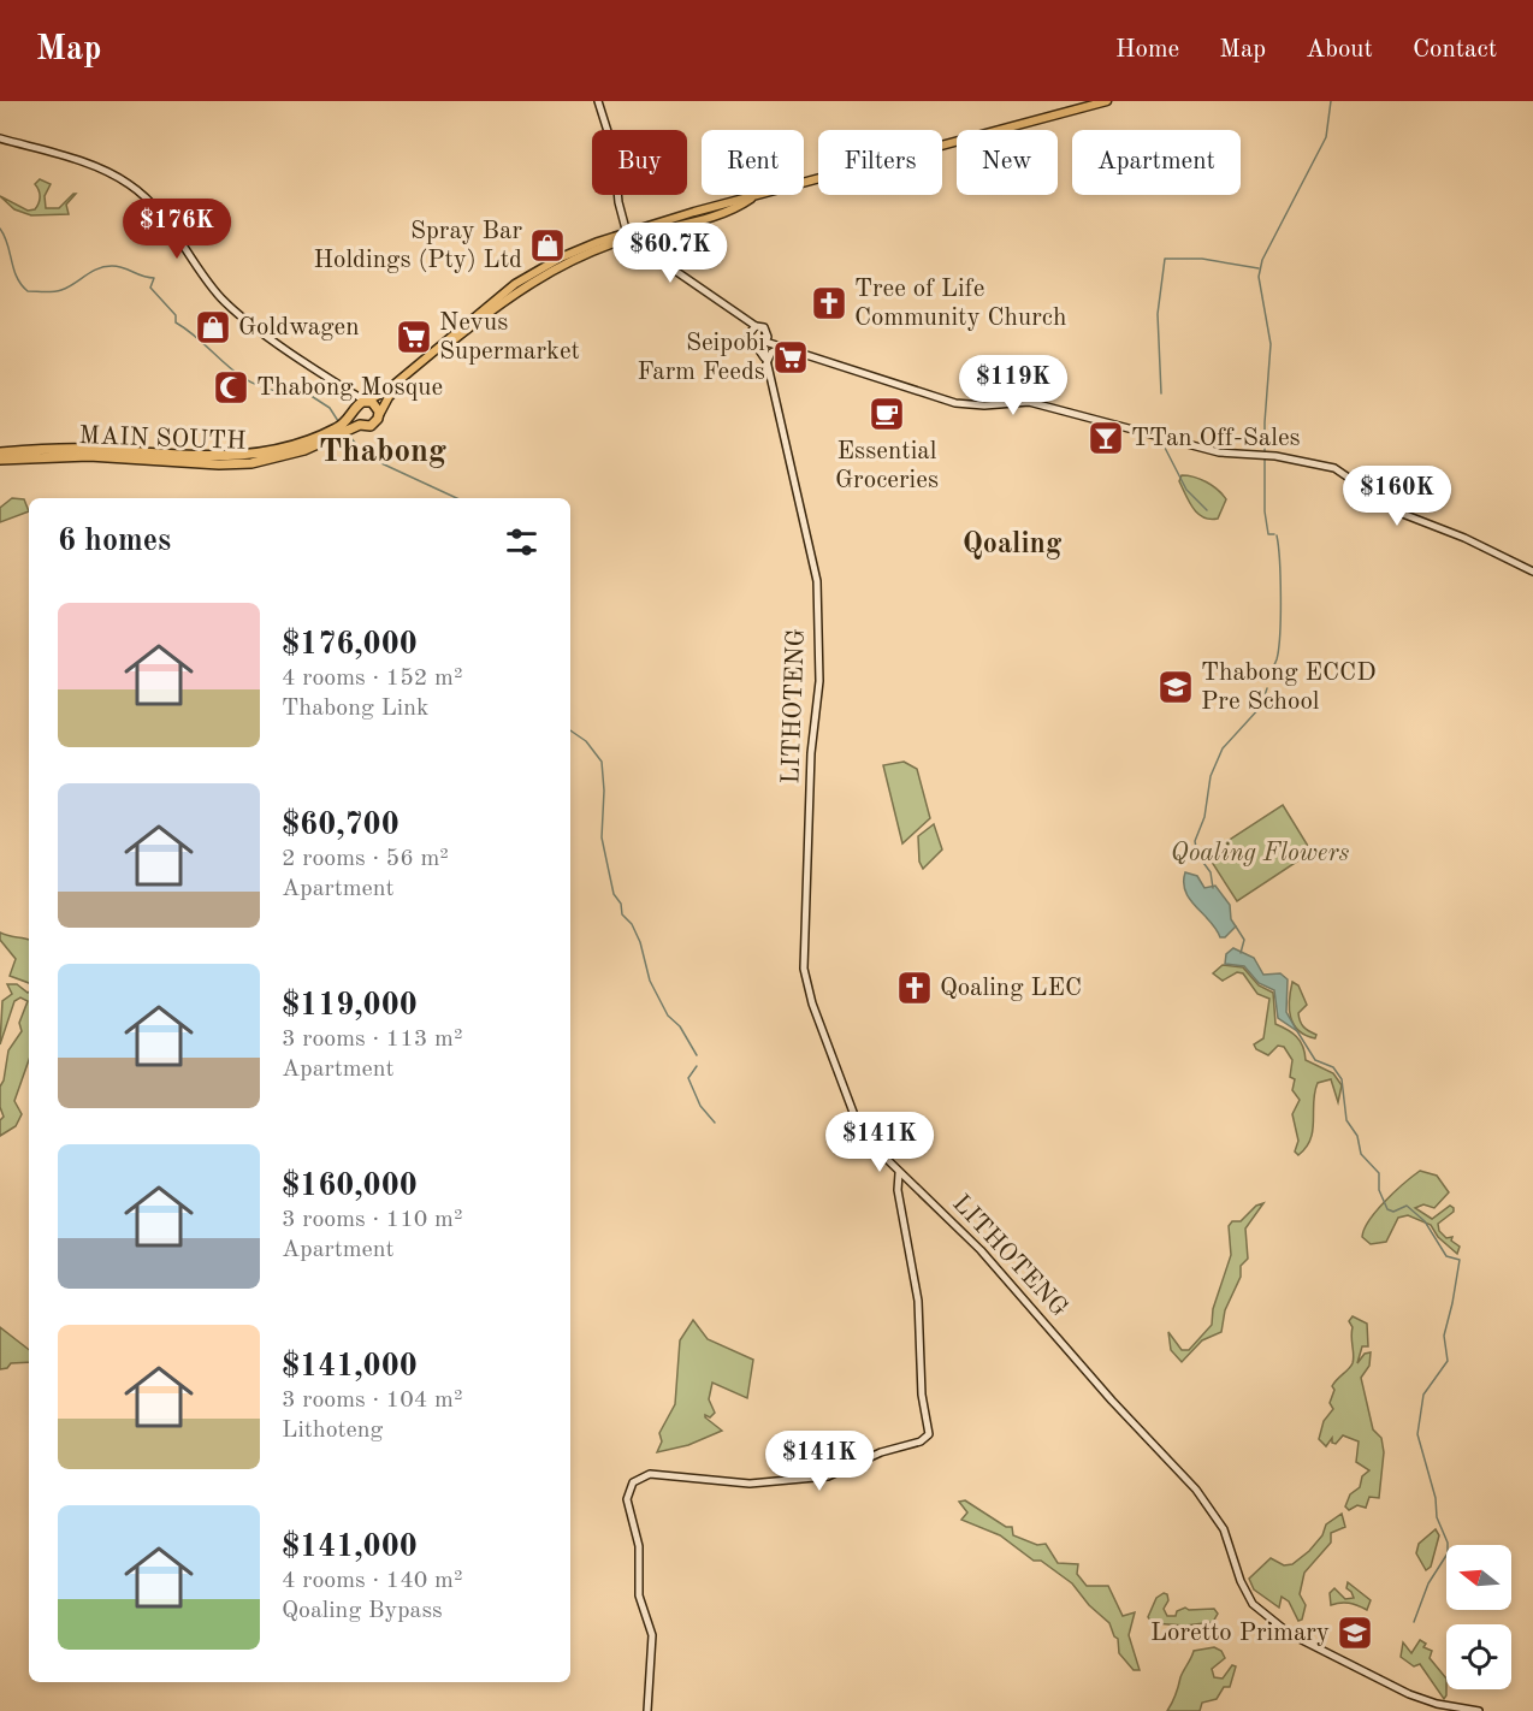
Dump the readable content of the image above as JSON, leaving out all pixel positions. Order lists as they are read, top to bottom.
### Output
{
  "streets": {
    "highway": ["MAIN SOUTH"],
    "main road": ["LITHOTENG"]
  },
  "districts": ["Thabong", "Qoaling"],
  "parks": ["Qoaling Flowers"],
  "places": {
    "shop": ["Spray Bar Holdings (Pty) Ltd", "Goldwagen"],
    "church": ["Tree of Life Community Church", "Qoaling LEC"],
    "supermarket": ["Nevus Supermarket", "Seipobi Farm Feeds"],
    "mosque": ["Thabong Mosque"],
    "cafe": ["Essential Groceries"],
    "bar": ["TTan Off-Sales"],
    "school or university": ["Thabong ECCD Pre School", "Loretto Primary"]
  },
  "north": "left",
  "page": {
    "header": "Map",
    "nav": [
      "Home",
      "Map",
      "About",
      "Contact"
    ],
    "chip": [
      "Buy",
      "Rent",
      "Filters",
      "New",
      "Apartment"
    ],
    "price": [
      "$176K",
      "$60.7K",
      "$119K",
      "$160K",
      "$141K",
      "$141K"
    ],
    "heading": "6 homes",
    "list": [
      {
        "name": "$176,000",
        "note": "4 rooms · 152 m² · Thabong Link"
      },
      {
        "name": "$60,700",
        "note": "2 rooms · 56 m² · Apartment"
      },
      {
        "name": "$119,000",
        "note": "3 rooms · 113 m² · Apartment"
      },
      {
        "name": "$160,000",
        "note": "3 rooms · 110 m² · Apartment"
      },
      {
        "name": "$141,000",
        "note": "3 rooms · 104 m² · Lithoteng"
      },
      {
        "name": "$141,000",
        "note": "4 rooms · 140 m² · Qoaling Bypass"
      }
    ]
  }
}
